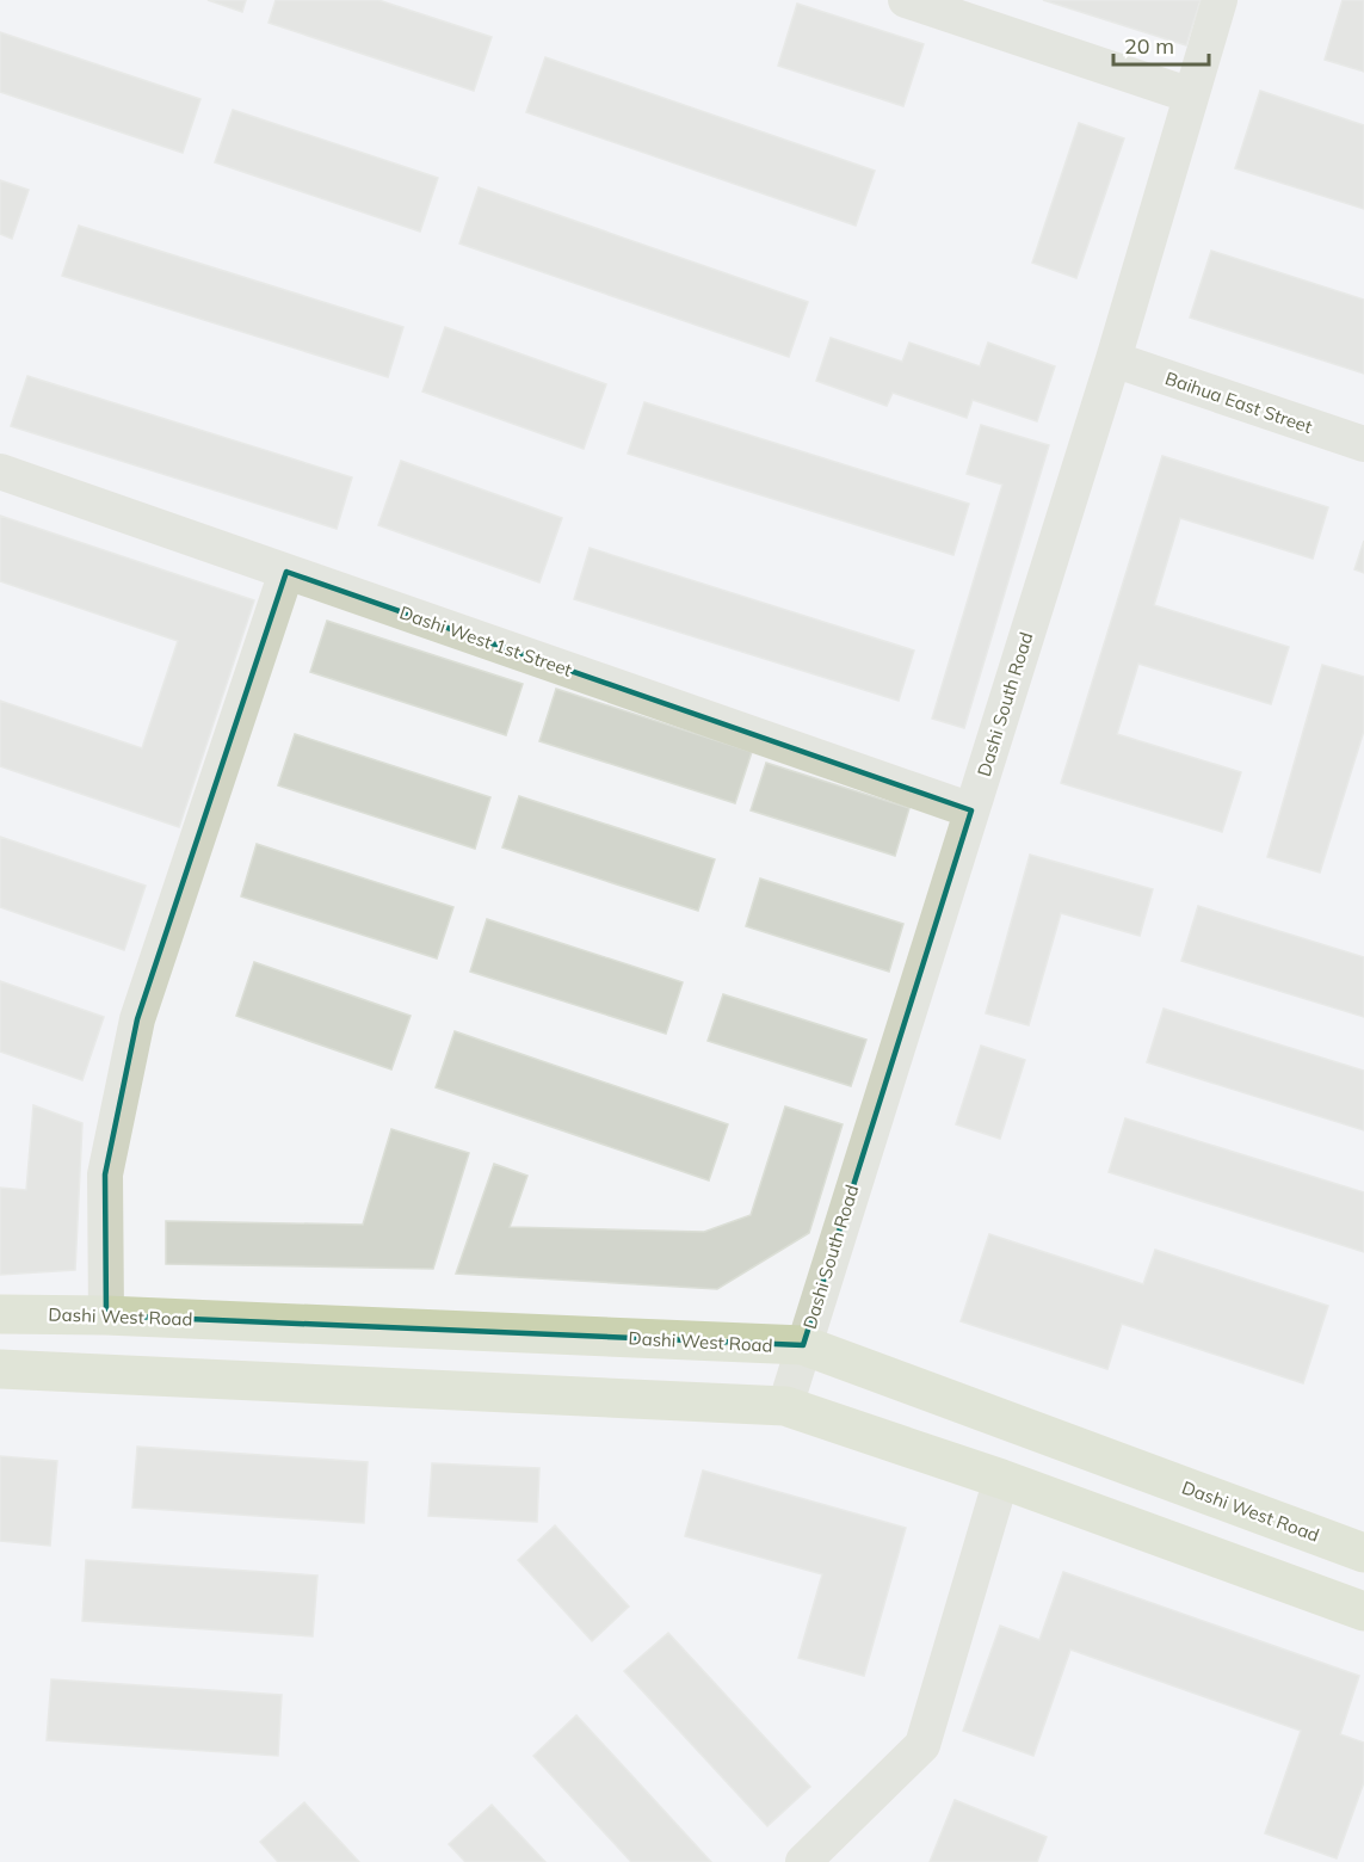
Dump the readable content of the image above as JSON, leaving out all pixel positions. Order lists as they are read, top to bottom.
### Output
{
  "streets": {
    "main road": ["Dashi West Road"],
    "street": ["Baihua East Street", "Dashi West 1st Street", "Dashi South Road"]
  },
  "crossings": [
    ["Baihua East Street", "Dashi South Road"],
    ["Dashi West 1st Street", "Dashi South Road"],
    ["Dashi South Road", "Dashi West Road"]
  ],
  "scale_bar": "20 m"
}
